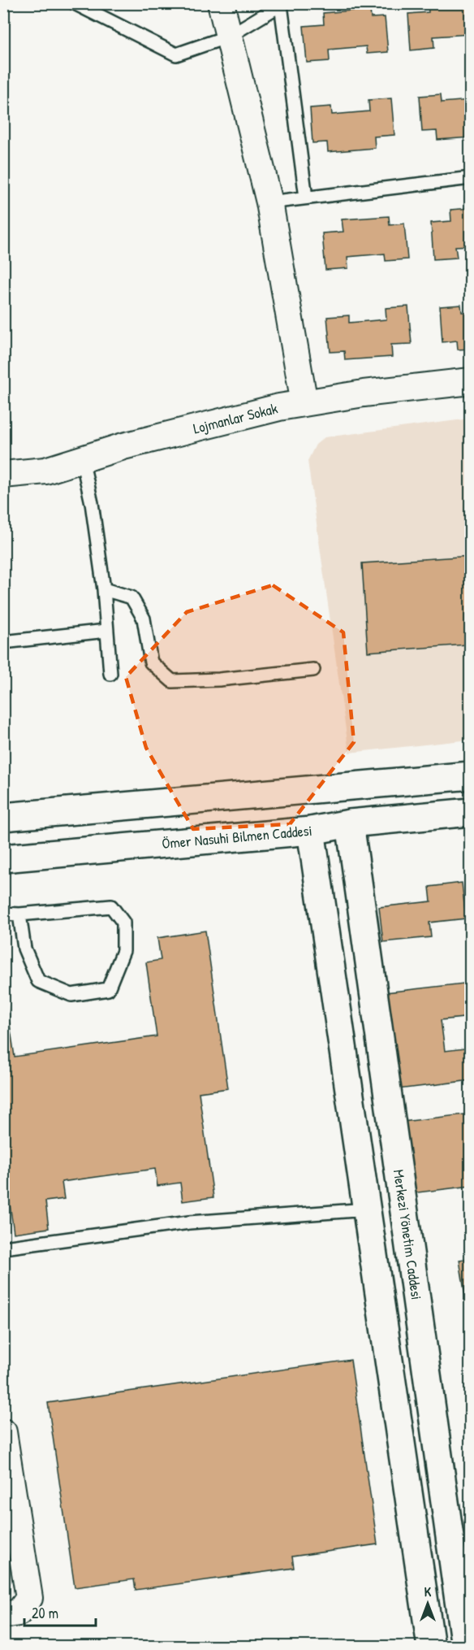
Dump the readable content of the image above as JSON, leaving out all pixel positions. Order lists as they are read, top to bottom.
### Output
{
  "streets": {
    "street": ["Lojmanlar Sokak", "Ömer Nasuhi Bilmen Caddesi", "Merkezi Yönetim Caddesi"]
  },
  "crossings": [
    ["Ömer Nasuhi Bilmen Caddesi", "Merkezi Yönetim Caddesi"]
  ],
  "scale_bar": "20 m",
  "north": "top"
}
